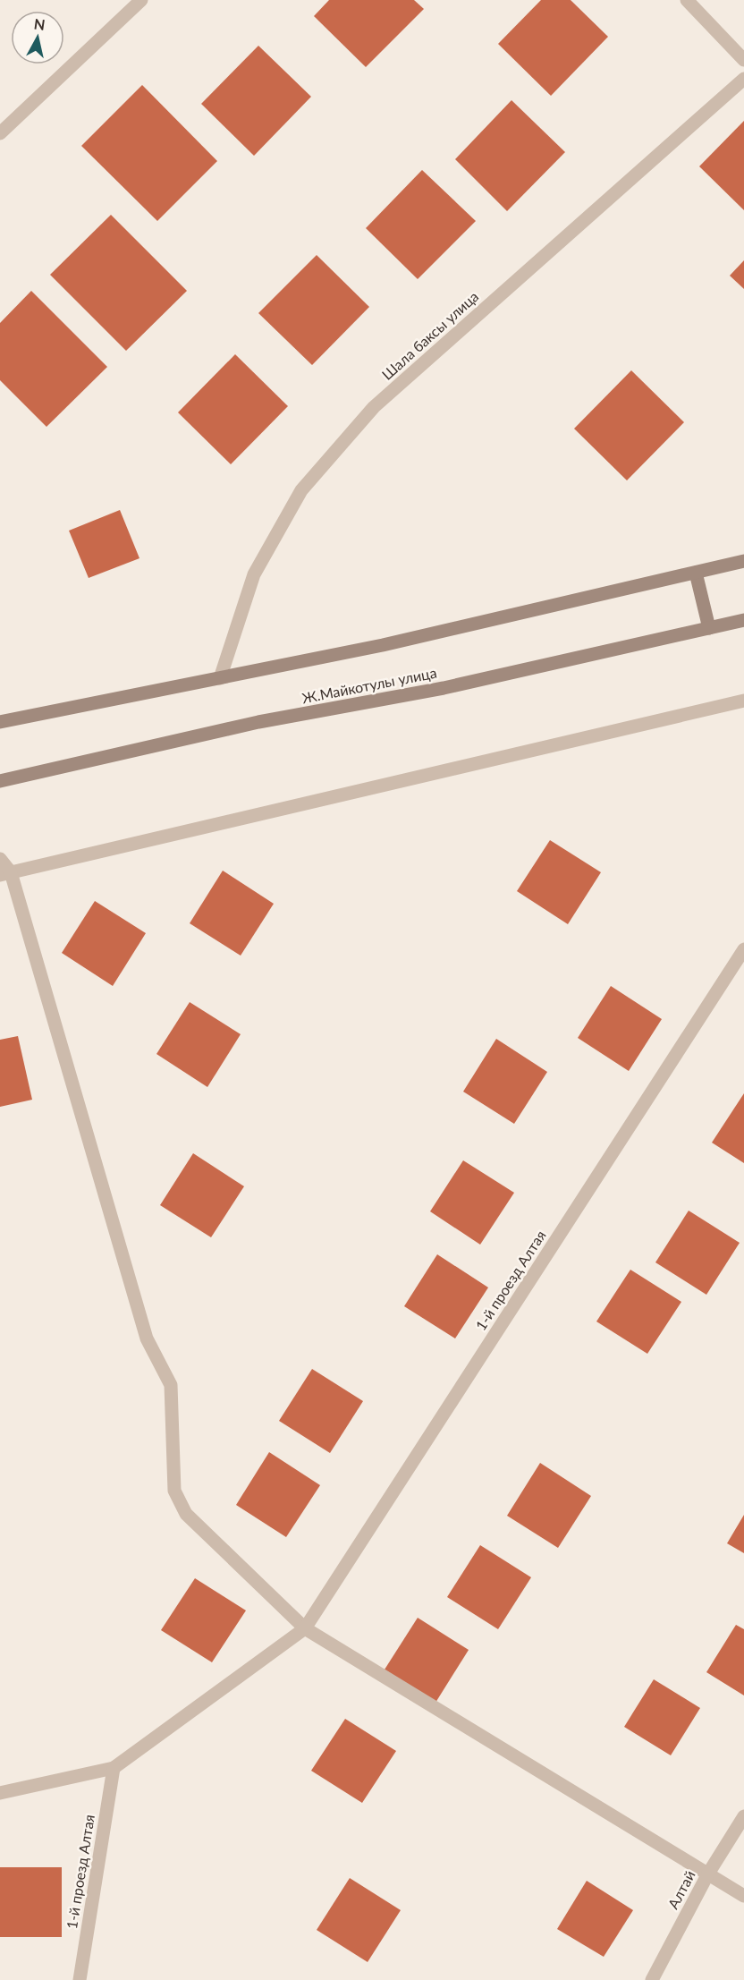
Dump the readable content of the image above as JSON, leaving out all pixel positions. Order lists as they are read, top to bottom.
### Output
{
  "streets": {
    "street": [
      "Шала баксы улица",
      "Ж.Майкотулы улица",
      "1-й проезд Алтая",
      "Алтай"
    ]
  },
  "north": "top"
}
